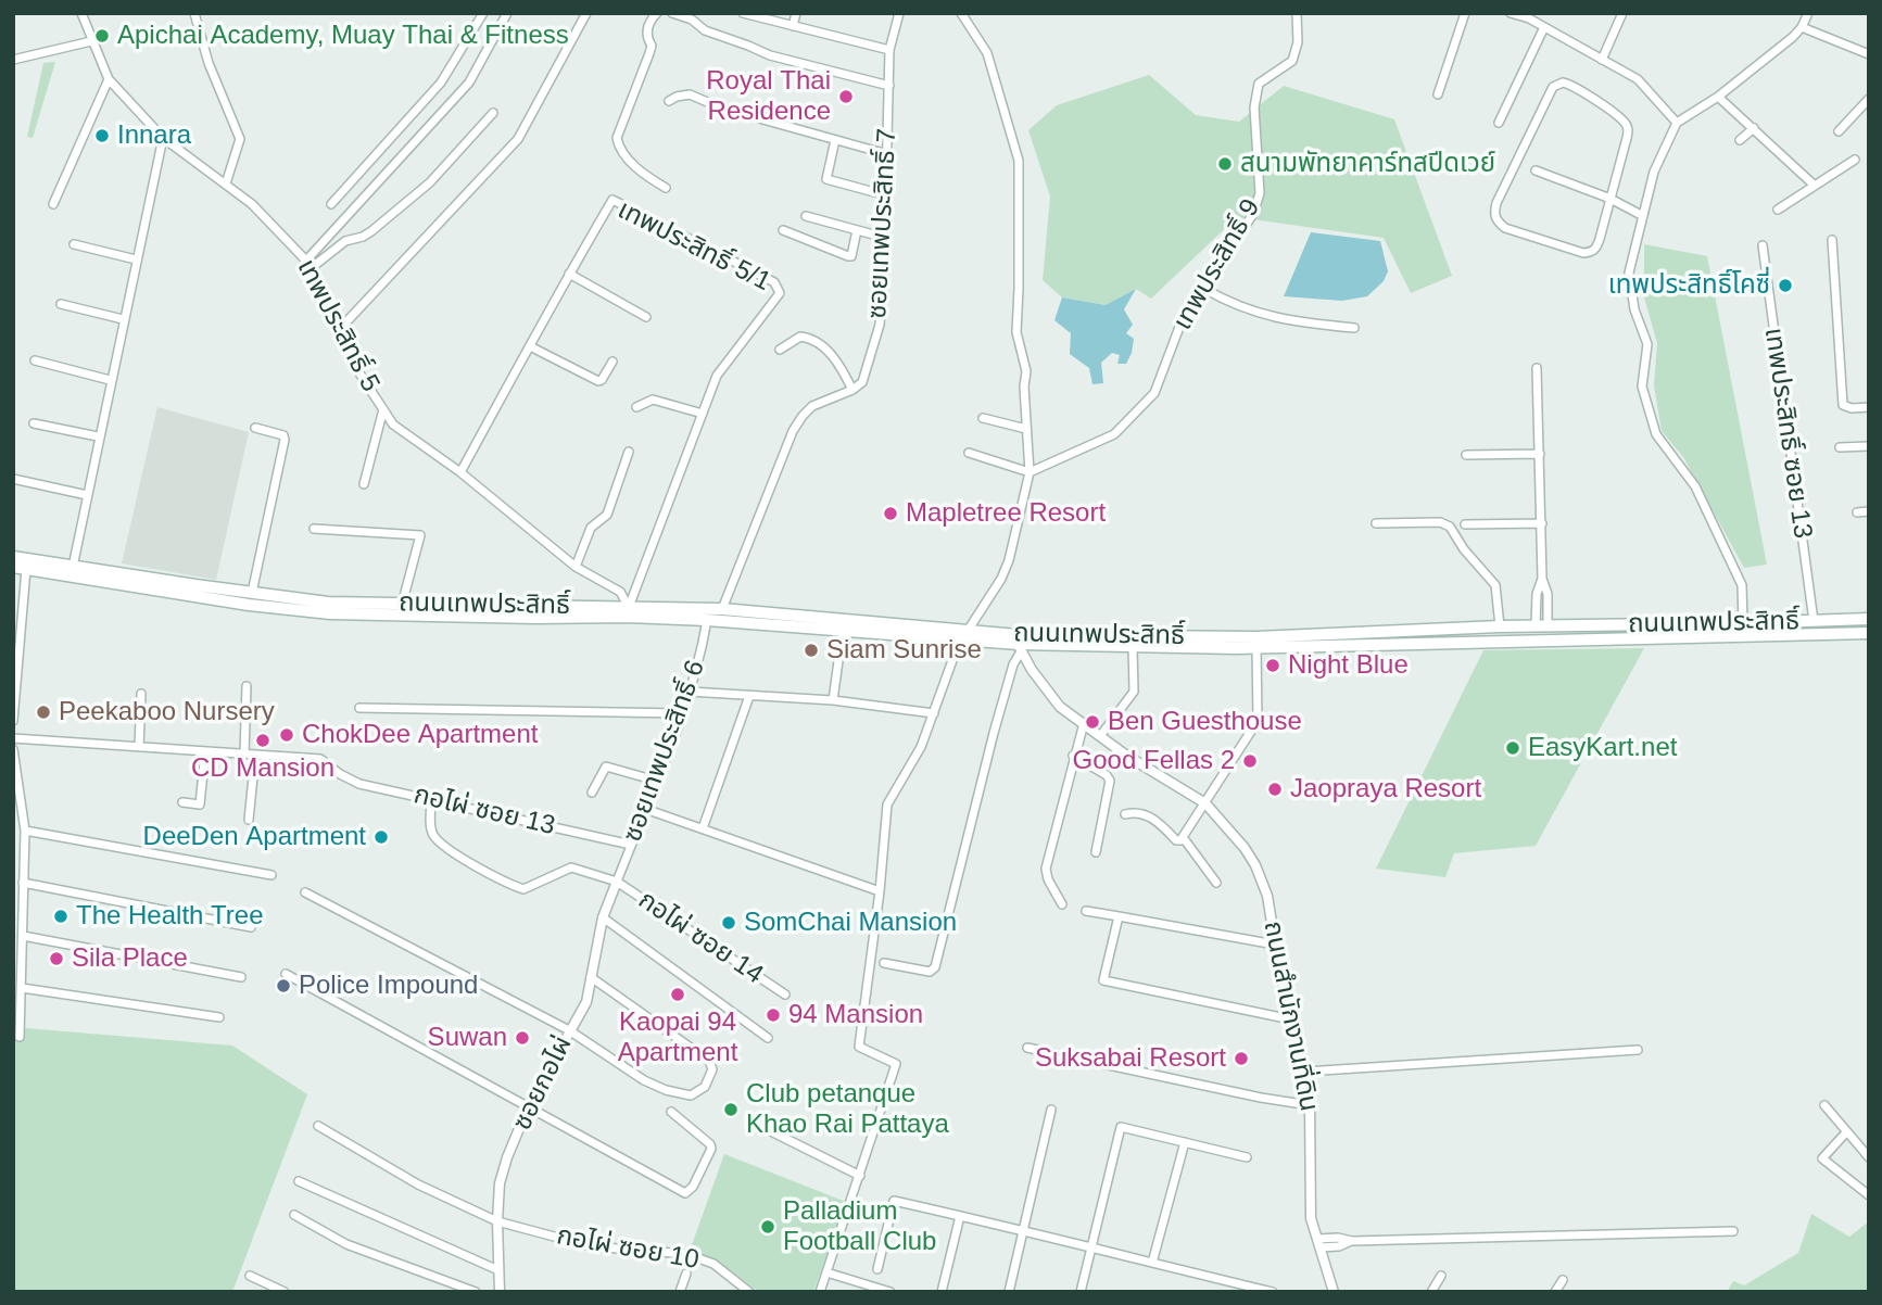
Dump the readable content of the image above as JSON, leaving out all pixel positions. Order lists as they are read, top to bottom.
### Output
{
  "streets": {
    "main road": ["ถนนเทพประสิทธิ์"],
    "street": [
      "ซอยเทพประสิทธิ์ 7",
      "เทพประสิทธิ์ 5/1",
      "เทพประสิทธิ์ 9",
      "เทพประสิทธิ์ 5",
      "เทพประสิทธิ์ ซอย 13",
      "ซอยเทพประสิทธิ์ 6",
      "กอไผ่ ซอย 13",
      "กอไผ่ ซอย 14",
      "ถนนสำนักงานที่ดิน",
      "ซอยกอไผ่",
      "กอไผ่ ซอย 10"
    ]
  },
  "crossings": [
    ["เทพประสิทธิ์ 5/1", "เทพประสิทธิ์ 5"],
    ["เทพประสิทธิ์ 5/1", "ถนนเทพประสิทธิ์"],
    ["เทพประสิทธิ์ 5", "ถนนเทพประสิทธิ์"],
    ["เทพประสิทธิ์ ซอย 13", "ถนนเทพประสิทธิ์"],
    ["ถนนเทพประสิทธิ์", "ซอยเทพประสิทธิ์ 6"],
    ["ถนนเทพประสิทธิ์", "ถนนสำนักงานที่ดิน"],
    ["ซอยเทพประสิทธิ์ 6", "กอไผ่ ซอย 13"],
    ["ซอยเทพประสิทธิ์ 6", "กอไผ่ ซอย 14"],
    ["ซอยเทพประสิทธิ์ 6", "ซอยกอไผ่"],
    ["กอไผ่ ซอย 13", "กอไผ่ ซอย 14"],
    ["กอไผ่ ซอย 14", "ซอยกอไผ่"],
    ["ซอยกอไผ่", "กอไผ่ ซอย 10"]
  ],
  "places": [
    "Apichai Academy, Muay Thai & Fitness",
    "Royal Thai Residence",
    "Innara",
    "สนามพัทยาคาร์ทสปีดเวย์",
    "เทพประสิทธิ์โคซี่",
    "Mapletree Resort",
    "Siam Sunrise",
    "Night Blue",
    "Peekaboo Nursery",
    "Ben Guesthouse",
    "ChokDee Apartment",
    "CD Mansion",
    "EasyKart.net",
    "Good Fellas 2",
    "Jaopraya Resort",
    "DeeDen Apartment",
    "The Health Tree",
    "SomChai Mansion",
    "Sila Place",
    "Police Impound",
    "Kaopai 94 Apartment",
    "94 Mansion",
    "Suwan",
    "Suksabai Resort",
    "Club petanque Khao Rai Pattaya",
    "Palladium Football Club"
  ]
}
